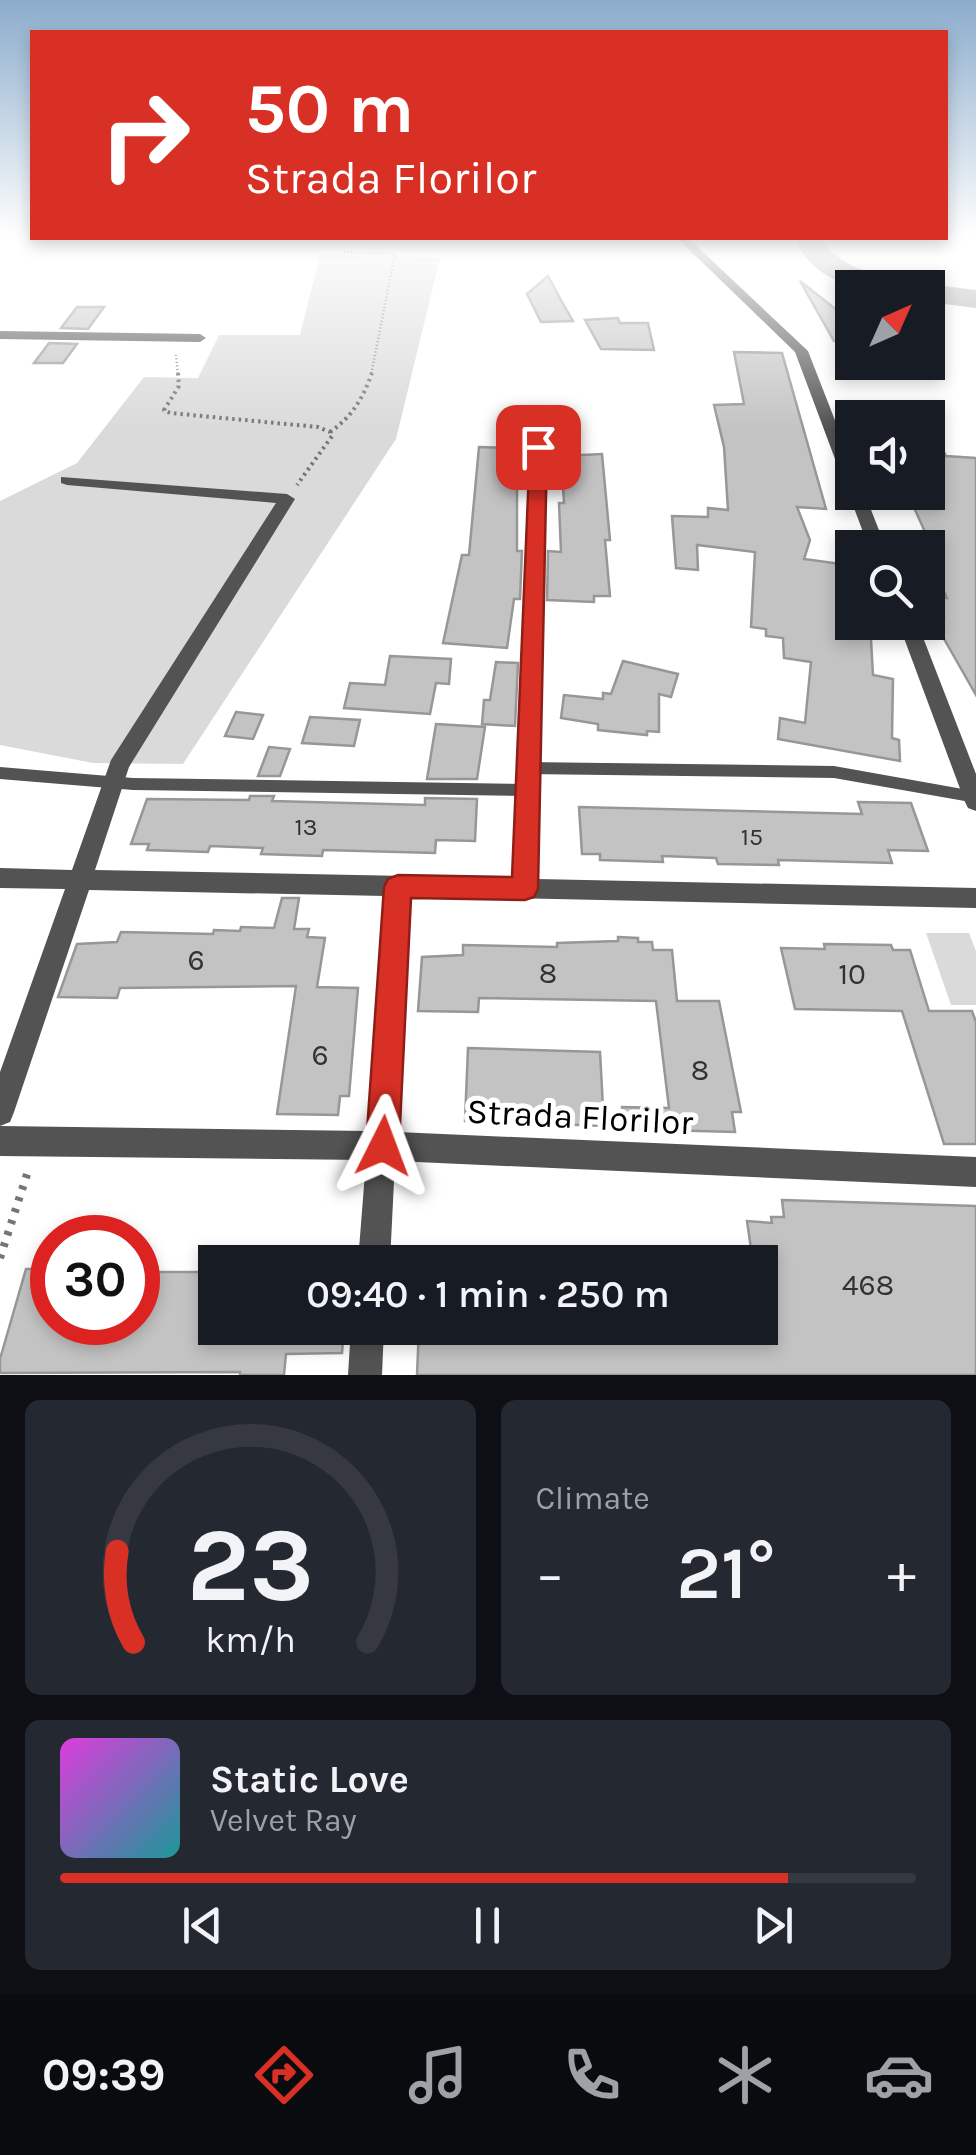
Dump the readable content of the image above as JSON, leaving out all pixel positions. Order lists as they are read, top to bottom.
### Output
{
  "streets": {
    "street": ["Strada Florilor"]
  },
  "house_numbers": [
    "13",
    "15",
    "6",
    "8",
    "10",
    "6",
    "8",
    "468"
  ],
  "north": "top right",
  "page": {
    "turn": ["50 m", "Strada Florilor"],
    "limit": "30",
    "trip": "09:40 · 1 min · 250 m",
    "tile": "Climate",
    "heat": ["−", "21°", "+"],
    "song": ["Static Love", "Velvet Ray"],
    "tabs": "09:39",
    "gauge": ["23", "km/h"]
  }
}
